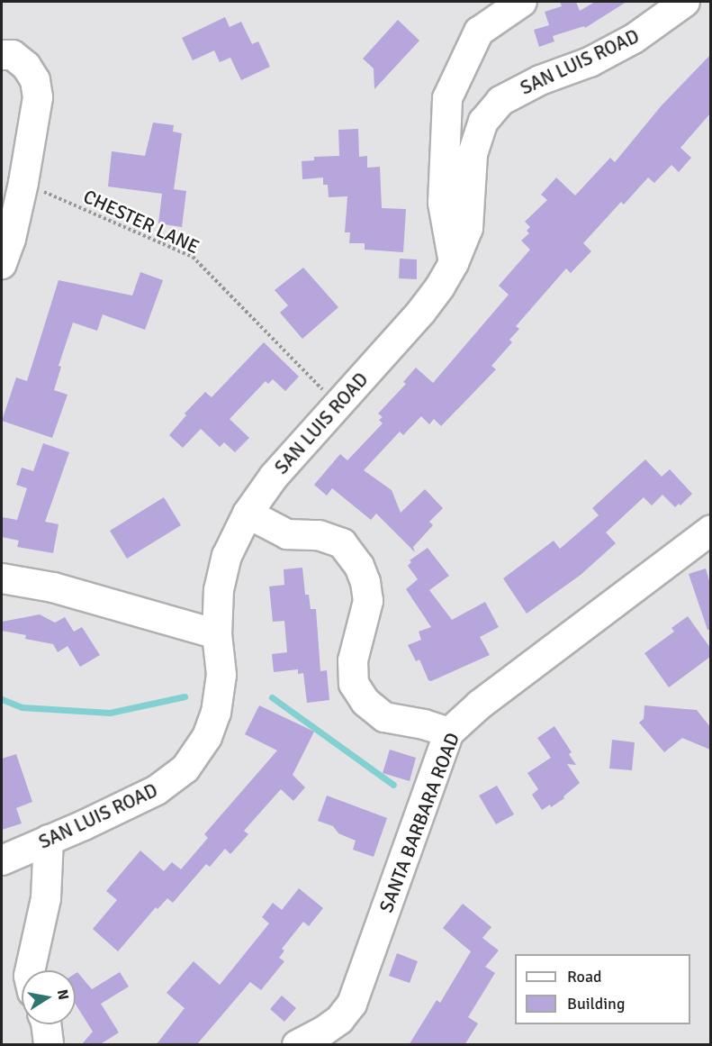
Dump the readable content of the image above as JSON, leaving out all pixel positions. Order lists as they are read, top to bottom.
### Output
{
  "streets": {
    "street": ["SAN LUIS ROAD", "SANTA BARBARA ROAD"],
    "path": ["CHESTER LANE"]
  },
  "legend": ["Road", "Building"],
  "north": "right"
}
